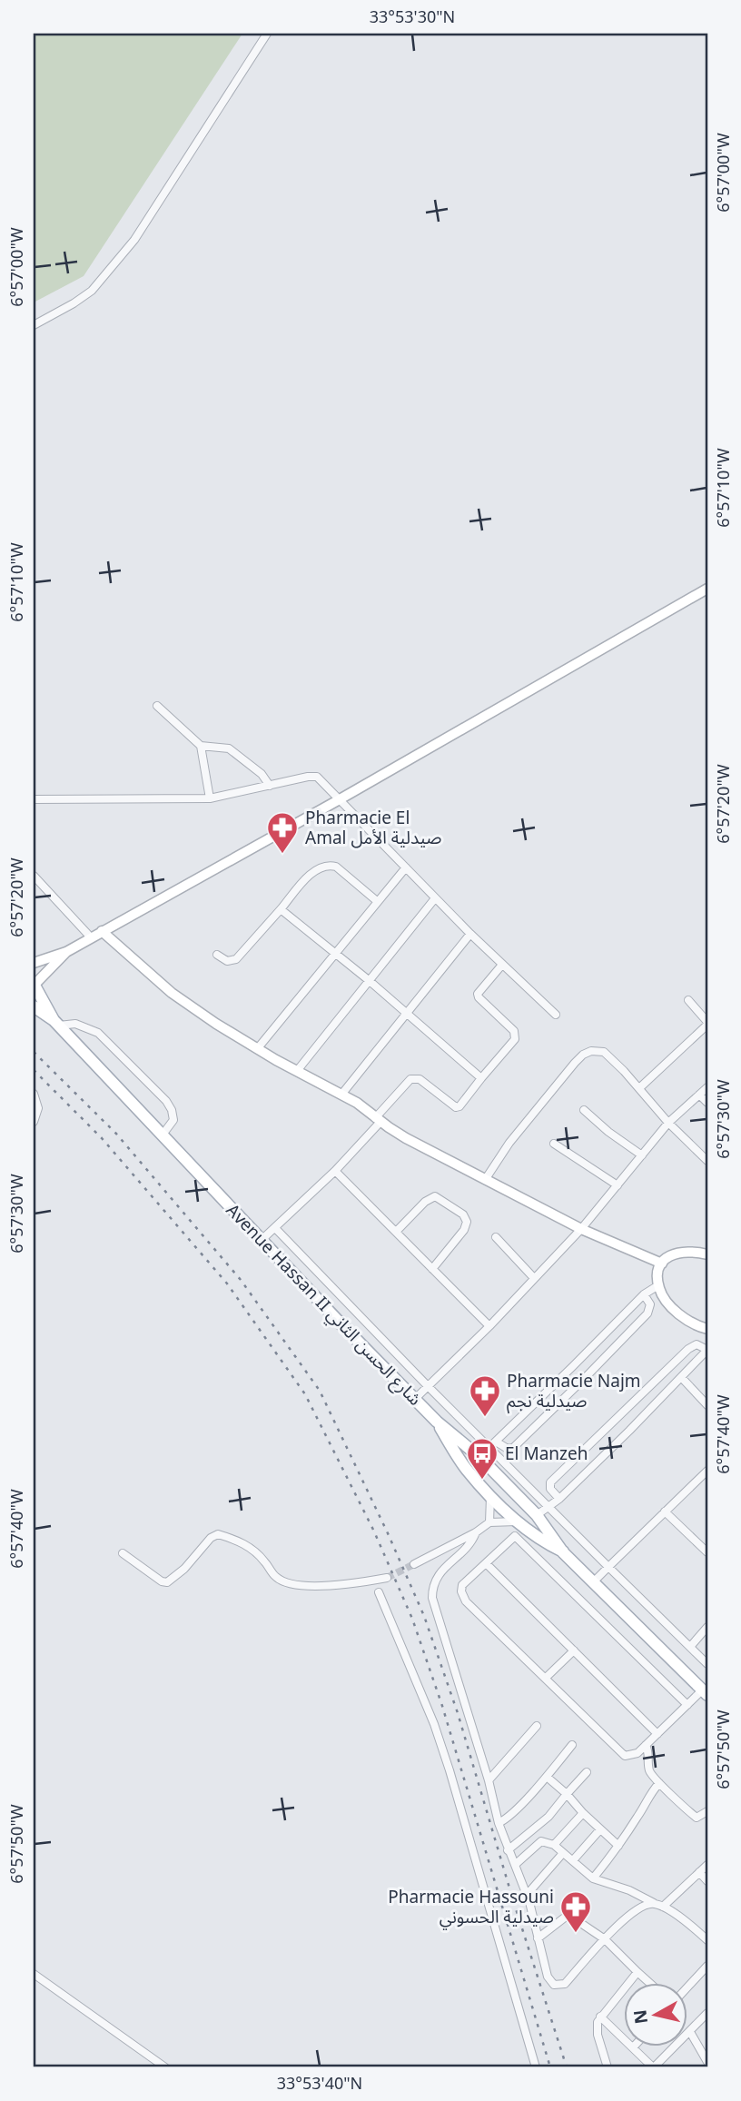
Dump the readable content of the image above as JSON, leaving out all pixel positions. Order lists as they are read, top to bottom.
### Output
{
  "streets": {
    "main road": ["Avenue Hassan II شارع الحسن الثاني"]
  },
  "places": {
    "pharmacy": ["Pharmacie El Amal صيدلية الأمل", "Pharmacie Najm صيدلية نجم", "Pharmacie Hassouni صيدلية الحسوني"],
    "bus stop": ["El Manzeh"]
  },
  "north": "left",
  "coordinates": [
    "33°53'30\"N",
    "6°57'00\"W",
    "6°57'10\"W",
    "6°57'20\"W",
    "6°57'30\"W",
    "6°57'40\"W",
    "6°57'50\"W",
    "33°53'40\"N"
  ]
}
